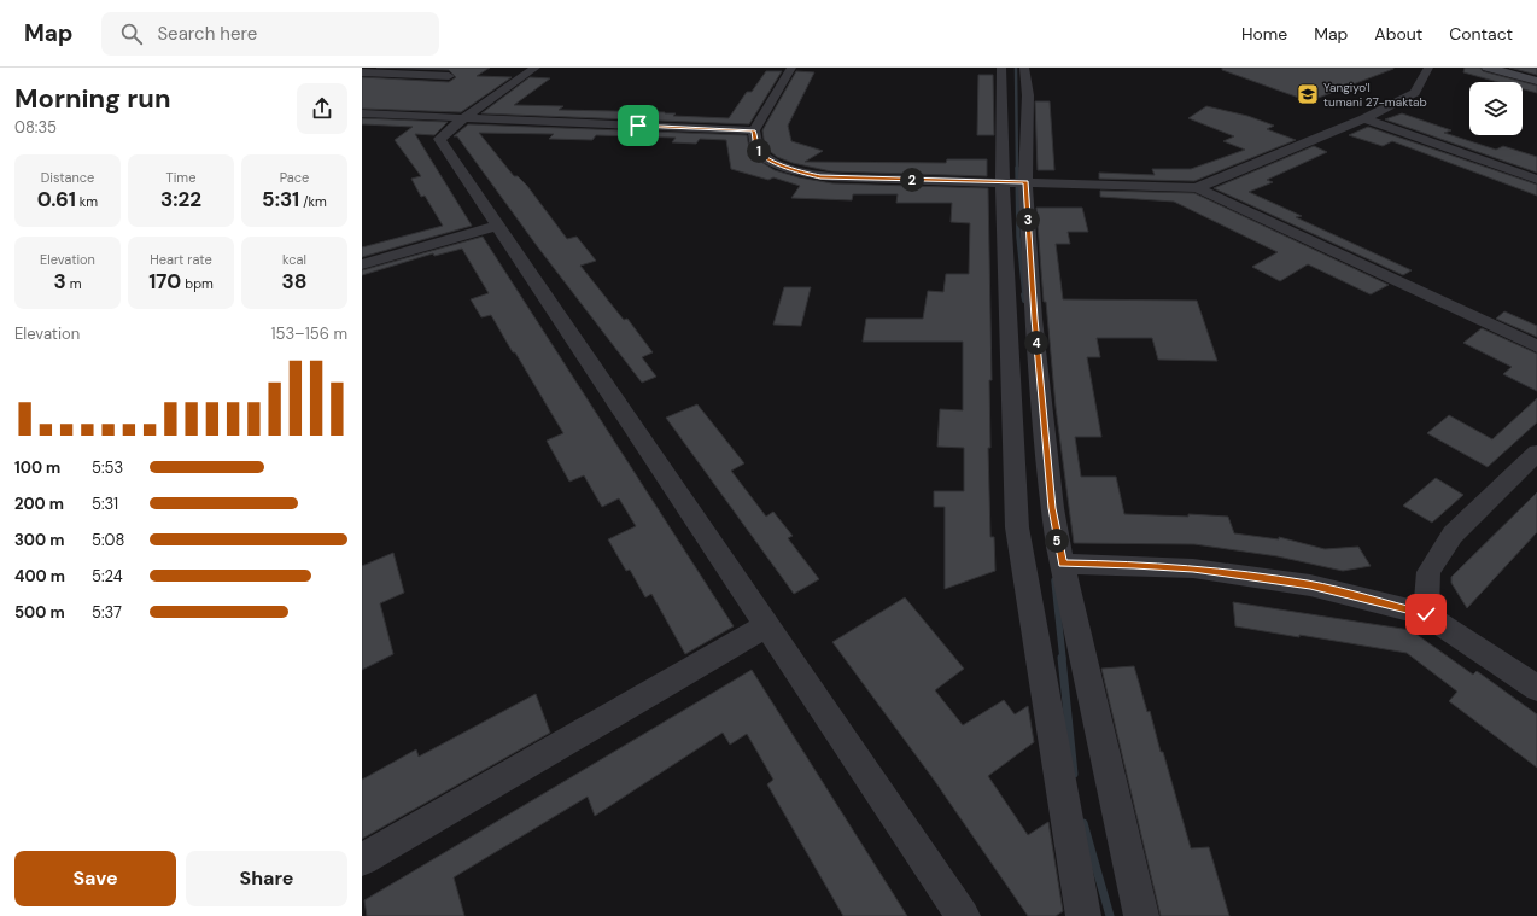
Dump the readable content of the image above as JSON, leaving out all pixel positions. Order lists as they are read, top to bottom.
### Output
{
  "places": {
    "school or university": ["Yangiyo'l tumani 27-maktab"]
  },
  "page": {
    "header": "Map",
    "search": "Search here",
    "nav": [
      "Home",
      "Map",
      "About",
      "Contact"
    ],
    "heading": ["Morning run", "08:35"],
    "pins": [
      "1",
      "2",
      "3",
      "4",
      "5"
    ],
    "stats": [
      ["Distance", "0.61 km"],
      ["Time", "3:22"],
      ["Pace", "5:31 /km"],
      ["Elevation", "3 m"],
      ["Heart rate", "170 bpm"],
      ["kcal", "38"]
    ],
    "chart": ["Elevation", "153–156 m"],
    "list": [
      {
        "name": "100 m",
        "note": "5:53"
      },
      {
        "name": "200 m",
        "note": "5:31"
      },
      {
        "name": "300 m",
        "note": "5:08"
      },
      {
        "name": "400 m",
        "note": "5:24"
      },
      {
        "name": "500 m",
        "note": "5:37"
      }
    ],
    "buttons": ["Save", "Share"]
  }
}
